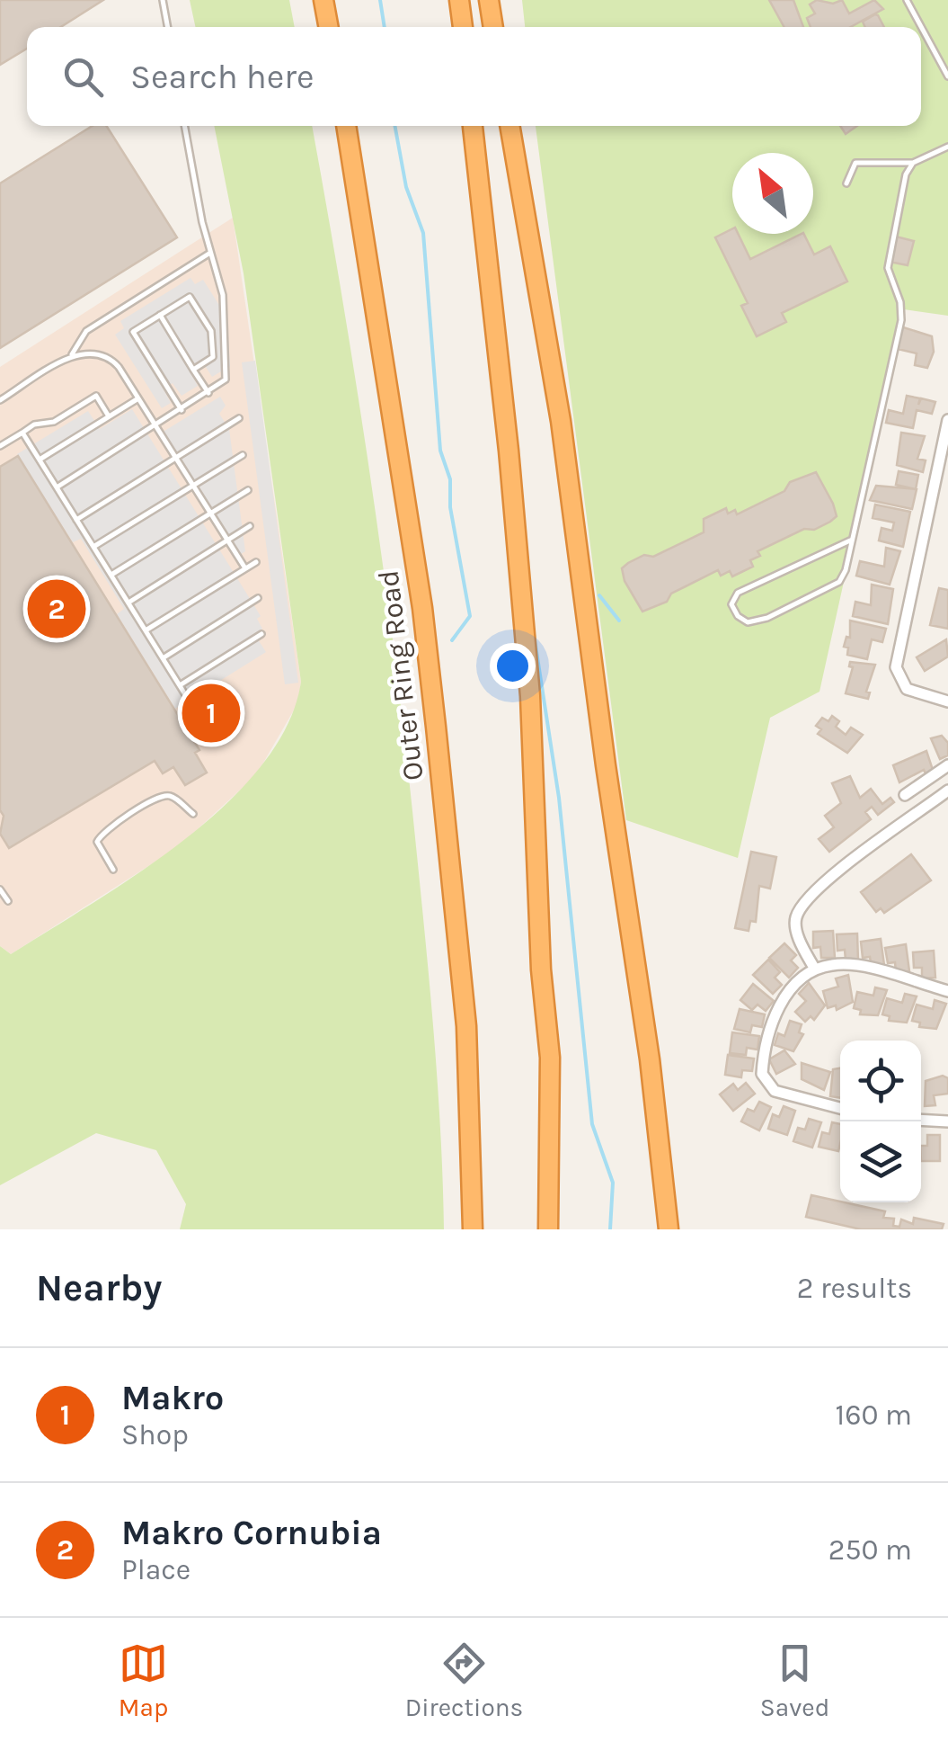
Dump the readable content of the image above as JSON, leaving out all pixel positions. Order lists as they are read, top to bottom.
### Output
{
  "streets": {
    "highway": ["Outer Ring Road"]
  },
  "north": "top left",
  "page": {
    "search": "Search here",
    "pins": ["2", "1"],
    "heading": ["Nearby", "2 results"],
    "list": [
      {
        "mark": "1",
        "name": "Makro",
        "note": "Shop",
        "value": "160 m"
      },
      {
        "mark": "2",
        "name": "Makro Cornubia",
        "note": "Place",
        "value": "250 m"
      }
    ],
    "nav": ["Map", "Directions", "Saved"]
  }
}
